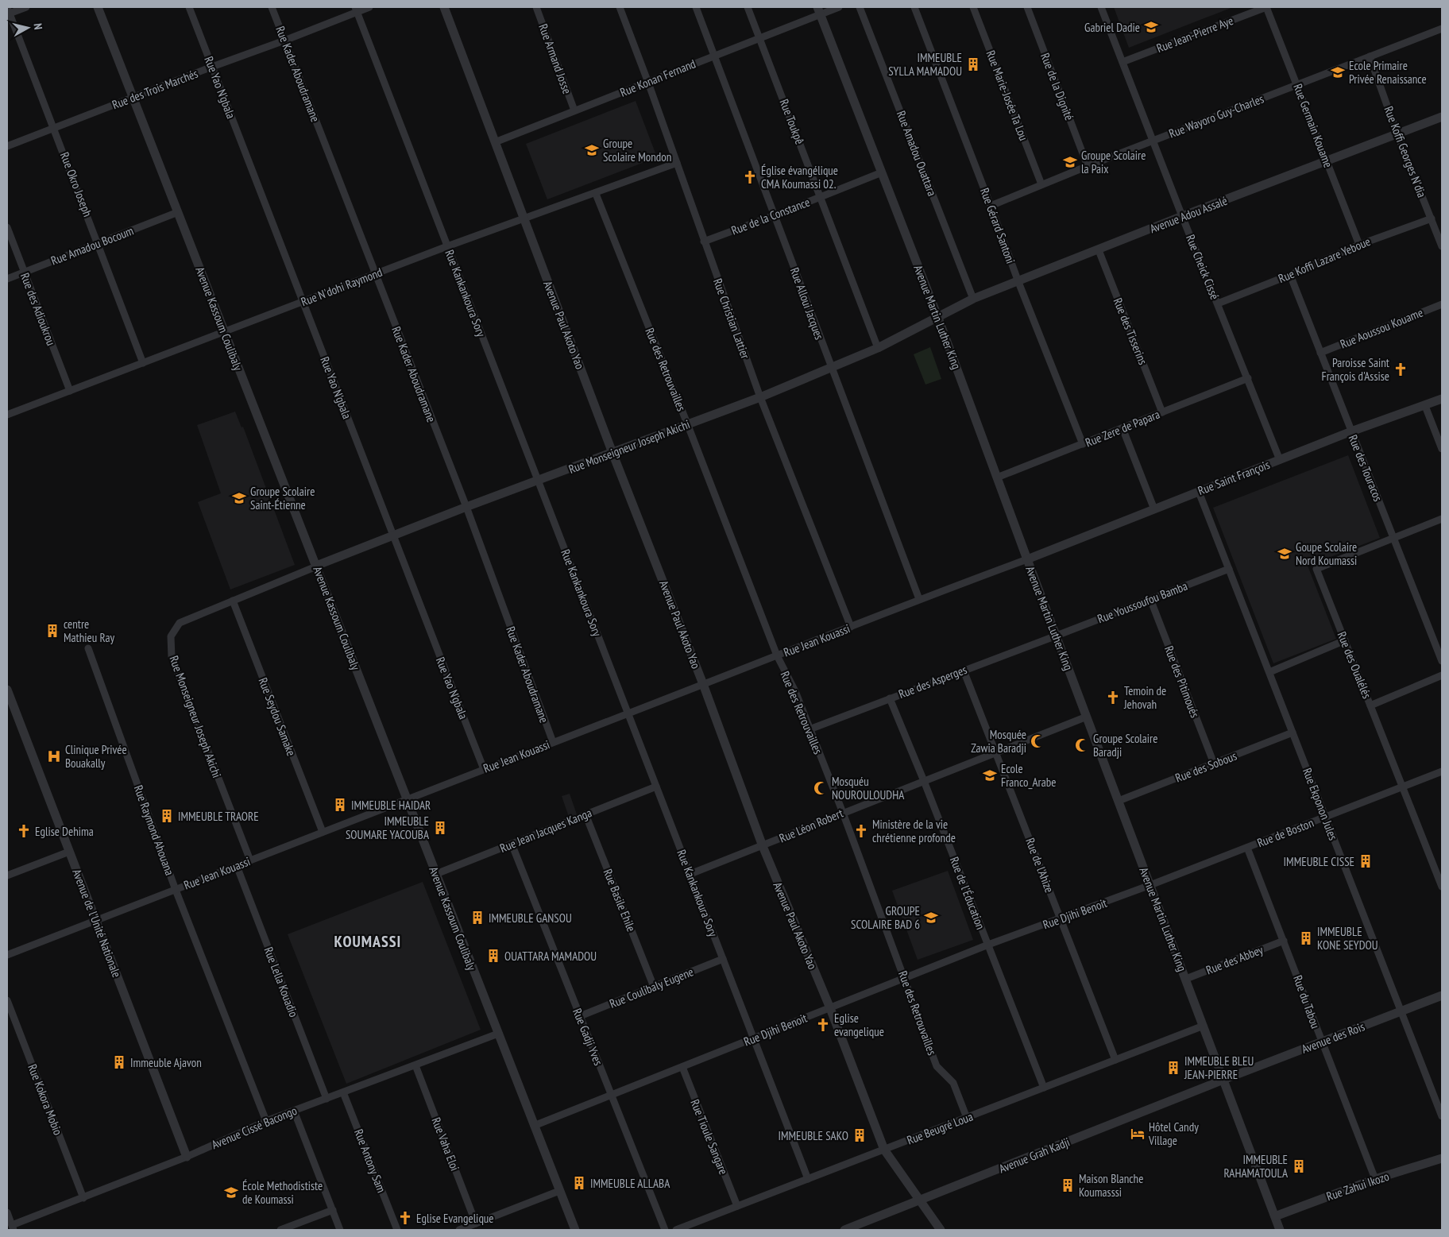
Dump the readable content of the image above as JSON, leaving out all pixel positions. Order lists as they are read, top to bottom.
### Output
{
  "streets": {
    "street": [
      "Rue Jean-Pierre Aye",
      "Rue Armand Josse",
      "Rue Kader Aboudramane",
      "Rue Konan Fernand",
      "Rue de la Dignité",
      "Rue Yao N'gbala",
      "Rue des Trois Marchés",
      "Rue Marie-Josée Ta Lou",
      "Rue Wayoro Guy-Charles",
      "Rue Toukpê",
      "Rue Germain Kouame",
      "Rue Koffi Georges N'dia",
      "Rue Amadou Ouattara",
      "Rue Okro Joseph",
      "Avenue Adou Assalé",
      "Rue de la Constance",
      "Rue Gérard Santoni",
      "Rue Amadou Bocoum",
      "Rue Koffi Lazare Yeboue",
      "Rue Cheick Cissé",
      "Rue N'dohi Raymond",
      "Rue Kankankoura Sory",
      "Rue Alloui Jacques",
      "Rue des Adioukrou",
      "Avenue Martin Luther King",
      "Avenue Kassoum Coulibaly",
      "Rue Christian Lattier",
      "Avenue Paul Akoto Yao",
      "Rue Aoussou Kouame",
      "Rue des Tisserins",
      "Rue des Retrouvailles",
      "Rue Zere de Papara",
      "Rue Monseigneur Joseph Akichi",
      "Rue des Touracos",
      "Rue Saint François",
      "Rue Youssoufou Bamba",
      "Rue Jean Kouassi",
      "Rue des Oualélés",
      "Rue des Asperges",
      "Rue des Pitimoués",
      "Rue Seydou Samake",
      "Rue des Sobous",
      "Rue Ekponon Jules",
      "Rue Léon Robert",
      "Rue Raymond Ahouana",
      "Rue Jean Jacques Kanga",
      "Rue de Boston",
      "Rue de l'Ahize",
      "Rue de l'Éducation",
      "Rue Basile Ehile",
      "Rue Djihi Benoit",
      "Avenue de l'Unité Nationale",
      "Rue des Abbey",
      "Rue Lella Kouadio",
      "Rue Coulibaly Eugene",
      "Rue du Tabou",
      "Rue Gadji Yves",
      "Avenue des Rois",
      "Rue Kokora Mobio",
      "Avenue Cissé Bacongo",
      "Rue Beugré Loua",
      "Rue Tioule Sangare",
      "Rue Vaha Eloi",
      "Avenue Grah Kadji",
      "Rue Antony Sam",
      "Rue Zahui Ikozo"
    ]
  },
  "crossings": [
    ["Rue Jean-Pierre Aye", "Rue Germain Kouame"],
    ["Rue Jean-Pierre Aye", "Rue Cheick Cissé"],
    ["Rue Armand Josse", "Rue Konan Fernand"],
    ["Rue Kader Aboudramane", "Rue des Trois Marchés"],
    ["Rue Kader Aboudramane", "Rue N'dohi Raymond"],
    ["Rue Kader Aboudramane", "Rue Monseigneur Joseph Akichi"],
    ["Rue Kader Aboudramane", "Rue Jean Kouassi"],
    ["Rue Konan Fernand", "Rue Toukpê"],
    ["Rue Konan Fernand", "Rue Alloui Jacques"],
    ["Rue Konan Fernand", "Avenue Martin Luther King"],
    ["Rue Konan Fernand", "Rue Christian Lattier"],
    ["Rue Konan Fernand", "Avenue Paul Akoto Yao"],
    ["Rue de la Dignité", "Rue Wayoro Guy-Charles"],
    ["Rue Yao N'gbala", "Rue des Trois Marchés"],
    ["Rue Yao N'gbala", "Rue N'dohi Raymond"],
    ["Rue Yao N'gbala", "Rue Monseigneur Joseph Akichi"],
    ["Rue Yao N'gbala", "Rue Jean Kouassi"],
    ["Rue des Trois Marchés", "Rue Okro Joseph"],
    ["Rue des Trois Marchés", "Rue Kankankoura Sory"],
    ["Rue des Trois Marchés", "Avenue Kassoum Coulibaly"],
    ["Rue Marie-Josée Ta Lou", "Rue Wayoro Guy-Charles"],
    ["Rue Wayoro Guy-Charles", "Rue Germain Kouame"],
    ["Rue Wayoro Guy-Charles", "Rue Koffi Georges N'dia"],
    ["Rue Wayoro Guy-Charles", "Rue Gérard Santoni"],
    ["Rue Wayoro Guy-Charles", "Rue Cheick Cissé"],
    ["Rue Toukpê", "Rue de la Constance"],
    ["Rue Toukpê", "Rue Monseigneur Joseph Akichi"],
    ["Rue Germain Kouame", "Avenue Adou Assalé"],
    ["Rue Germain Kouame", "Rue Koffi Lazare Yeboue"],
    ["Rue Koffi Georges N'dia", "Avenue Adou Assalé"],
    ["Rue Koffi Georges N'dia", "Rue Koffi Lazare Yeboue"],
    ["Rue Amadou Ouattara", "Avenue Adou Assalé"],
    ["Rue Okro Joseph", "Rue Amadou Bocoum"],
    ["Rue Okro Joseph", "Rue N'dohi Raymond"],
    ["Avenue Adou Assalé", "Rue Gérard Santoni"],
    ["Avenue Adou Assalé", "Rue Cheick Cissé"],
    ["Avenue Adou Assalé", "Avenue Martin Luther King"],
    ["Avenue Adou Assalé", "Rue des Tisserins"],
    ["Avenue Adou Assalé", "Rue Monseigneur Joseph Akichi"],
    ["Rue de la Constance", "Rue Alloui Jacques"],
    ["Rue de la Constance", "Avenue Martin Luther King"],
    ["Rue de la Constance", "Rue Christian Lattier"],
    ["Rue Gérard Santoni", "Rue Zere de Papara"],
    ["Rue Amadou Bocoum", "Rue des Adioukrou"],
    ["Rue Amadou Bocoum", "Avenue Kassoum Coulibaly"],
    ["Rue Koffi Lazare Yeboue", "Rue Cheick Cissé"],
    ["Rue Koffi Lazare Yeboue", "Rue des Touracos"],
    ["Rue Cheick Cissé", "Rue Zere de Papara"],
    ["Rue Cheick Cissé", "Rue Saint François"],
    ["Rue N'dohi Raymond", "Rue Kankankoura Sory"],
    ["Rue N'dohi Raymond", "Rue des Adioukrou"],
    ["Rue N'dohi Raymond", "Avenue Kassoum Coulibaly"],
    ["Rue N'dohi Raymond", "Rue Christian Lattier"],
    ["Rue N'dohi Raymond", "Avenue Paul Akoto Yao"],
    ["Rue N'dohi Raymond", "Rue des Retrouvailles"],
    ["Rue Kankankoura Sory", "Rue Monseigneur Joseph Akichi"],
    ["Rue Kankankoura Sory", "Rue Jean Kouassi"],
    ["Rue Kankankoura Sory", "Rue Léon Robert"],
    ["Rue Kankankoura Sory", "Rue Jean Jacques Kanga"],
    ["Rue Kankankoura Sory", "Rue Djihi Benoit"],
    ["Rue Kankankoura Sory", "Rue Coulibaly Eugene"],
    ["Rue Kankankoura Sory", "Rue Beugré Loua"],
    ["Rue Alloui Jacques", "Rue Monseigneur Joseph Akichi"],
    ["Rue Alloui Jacques", "Rue Jean Kouassi"],
    ["Avenue Martin Luther King", "Rue Zere de Papara"],
    ["Avenue Martin Luther King", "Rue Monseigneur Joseph Akichi"],
    ["Avenue Martin Luther King", "Rue Saint François"],
    ["Avenue Martin Luther King", "Rue Youssoufou Bamba"],
    ["Avenue Martin Luther King", "Rue Jean Kouassi"],
    ["Avenue Martin Luther King", "Rue des Asperges"],
    ["Avenue Martin Luther King", "Rue des Sobous"],
    ["Avenue Martin Luther King", "Rue Léon Robert"],
    ["Avenue Martin Luther King", "Rue de Boston"],
    ["Avenue Martin Luther King", "Rue Djihi Benoit"],
    ["Avenue Martin Luther King", "Rue des Abbey"],
    ["Avenue Martin Luther King", "Avenue des Rois"],
    ["Avenue Martin Luther King", "Rue Beugré Loua"],
    ["Avenue Martin Luther King", "Avenue Grah Kadji"],
    ["Avenue Martin Luther King", "Rue Zahui Ikozo"],
    ["Avenue Kassoum Coulibaly", "Rue Monseigneur Joseph Akichi"],
    ["Avenue Kassoum Coulibaly", "Rue Jean Kouassi"],
    ["Avenue Kassoum Coulibaly", "Rue Jean Jacques Kanga"],
    ["Avenue Kassoum Coulibaly", "Rue Djihi Benoit"],
    ["Avenue Kassoum Coulibaly", "Avenue Cissé Bacongo"],
    ["Rue Christian Lattier", "Rue Monseigneur Joseph Akichi"],
    ["Rue Christian Lattier", "Rue Jean Kouassi"],
    ["Avenue Paul Akoto Yao", "Rue Monseigneur Joseph Akichi"],
    ["Avenue Paul Akoto Yao", "Rue Jean Kouassi"],
    ["Avenue Paul Akoto Yao", "Rue Léon Robert"],
    ["Avenue Paul Akoto Yao", "Rue Djihi Benoit"],
    ["Avenue Paul Akoto Yao", "Rue Beugré Loua"],
    ["Avenue Paul Akoto Yao", "Avenue Grah Kadji"],
    ["Rue Aoussou Kouame", "Rue des Touracos"],
    ["Rue des Tisserins", "Rue Zere de Papara"],
    ["Rue des Retrouvailles", "Rue Monseigneur Joseph Akichi"],
    ["Rue des Retrouvailles", "Rue Jean Kouassi"],
    ["Rue des Retrouvailles", "Rue des Asperges"],
    ["Rue des Retrouvailles", "Rue Léon Robert"],
    ["Rue des Retrouvailles", "Rue Djihi Benoit"],
    ["Rue des Retrouvailles", "Rue Beugré Loua"],
    ["Rue Monseigneur Joseph Akichi", "Rue Jean Kouassi"],
    ["Rue Monseigneur Joseph Akichi", "Rue Seydou Samake"],
    ["Rue des Touracos", "Rue Saint François"],
    ["Rue des Touracos", "Rue des Oualélés"],
    ["Rue Saint François", "Rue Jean Kouassi"],
    ["Rue Saint François", "Rue Ekponon Jules"],
    ["Rue Youssoufou Bamba", "Rue des Asperges"],
    ["Rue Youssoufou Bamba", "Rue des Pitimoués"],
    ["Rue Youssoufou Bamba", "Rue Ekponon Jules"],
    ["Rue Jean Kouassi", "Rue Seydou Samake"],
    ["Rue Jean Kouassi", "Rue Raymond Ahouana"],
    ["Rue Jean Kouassi", "Avenue de l'Unité Nationale"],
    ["Rue Jean Kouassi", "Rue Lella Kouadio"],
    ["Rue des Oualélés", "Rue de Boston"],
    ["Rue des Asperges", "Rue de l'Ahize"],
    ["Rue des Asperges", "Rue de l'Éducation"],
    ["Rue des Pitimoués", "Rue des Sobous"],
    ["Rue des Sobous", "Rue Ekponon Jules"],
    ["Rue Ekponon Jules", "Rue de Boston"],
    ["Rue Ekponon Jules", "Avenue des Rois"],
    ["Rue Léon Robert", "Rue de l'Ahize"],
    ["Rue Léon Robert", "Rue de l'Éducation"],
    ["Rue Raymond Ahouana", "Avenue Cissé Bacongo"],
    ["Rue Jean Jacques Kanga", "Rue Basile Ehile"],
    ["Rue Jean Jacques Kanga", "Rue Gadji Yves"],
    ["Rue de Boston", "Rue Djihi Benoit"],
    ["Rue de Boston", "Rue du Tabou"],
    ["Rue de l'Ahize", "Rue Djihi Benoit"],
    ["Rue de l'Ahize", "Rue Beugré Loua"],
    ["Rue de l'Éducation", "Rue Djihi Benoit"],
    ["Rue de l'Éducation", "Rue Beugré Loua"],
    ["Rue Basile Ehile", "Rue Coulibaly Eugene"],
    ["Rue Djihi Benoit", "Rue Gadji Yves"],
    ["Rue Djihi Benoit", "Rue Tioule Sangare"],
    ["Avenue de l'Unité Nationale", "Avenue Cissé Bacongo"],
    ["Rue des Abbey", "Rue du Tabou"],
    ["Rue Lella Kouadio", "Avenue Cissé Bacongo"],
    ["Rue Coulibaly Eugene", "Rue Gadji Yves"],
    ["Rue du Tabou", "Avenue des Rois"],
    ["Rue du Tabou", "Rue Zahui Ikozo"],
    ["Avenue des Rois", "Avenue Grah Kadji"],
    ["Rue Kokora Mobio", "Avenue Cissé Bacongo"],
    ["Avenue Cissé Bacongo", "Rue Vaha Eloi"],
    ["Avenue Cissé Bacongo", "Rue Antony Sam"],
    ["Rue Beugré Loua", "Rue Tioule Sangare"]
  ],
  "districts": ["KOUMASSI"],
  "places": {
    "school or university": [
      "Gabriel Dadie",
      "Ecole Primaire Privée Renaissance",
      "Groupe Scolaire Mondon",
      "Groupe Scolaire la Paix",
      "Groupe Scolaire Saint-Étienne",
      "Goupe Scolaire Nord Koumassi",
      "Ecole Franco_Arabe",
      "GROUPE SCOLAIRE BAD 6",
      "École Methodististe de Koumassi"
    ],
    "building": [
      "IMMEUBLE SYLLA MAMADOU",
      "centre Mathieu Ray",
      "IMMEUBLE HAIDAR",
      "IMMEUBLE TRAORE",
      "IMMEUBLE SOUMARE YACOUBA",
      "IMMEUBLE CISSE",
      "IMMEUBLE GANSOU",
      "IMMEUBLE KONE SEYDOU",
      "OUATTARA MAMADOU",
      "Immeuble Ajavon",
      "IMMEUBLE BLEU JEAN-PIERRE",
      "IMMEUBLE SAKO",
      "IMMEUBLE RAHAMATOULA",
      "IMMEUBLE ALLABA",
      "Maison Blanche Koumasssi"
    ],
    "church": [
      "Église évangélique CMA Koumassi 02.",
      "Paroisse Saint François d'Assise",
      "Temoin de Jehovah",
      "Eglise Dehima",
      "Ministère de la vie chrétienne profonde",
      "Eglise evangelique",
      "Eglise Evangelique"
    ],
    "mosque": ["Mosquée Zawia Baradji", "Groupe Scolaire Baradji", "Mosquéu NOUROULOUDHA"],
    "hospital": ["Clinique Privée Bouakally"],
    "hotel": ["Hôtel Candy Village"]
  },
  "north": "right"
}
